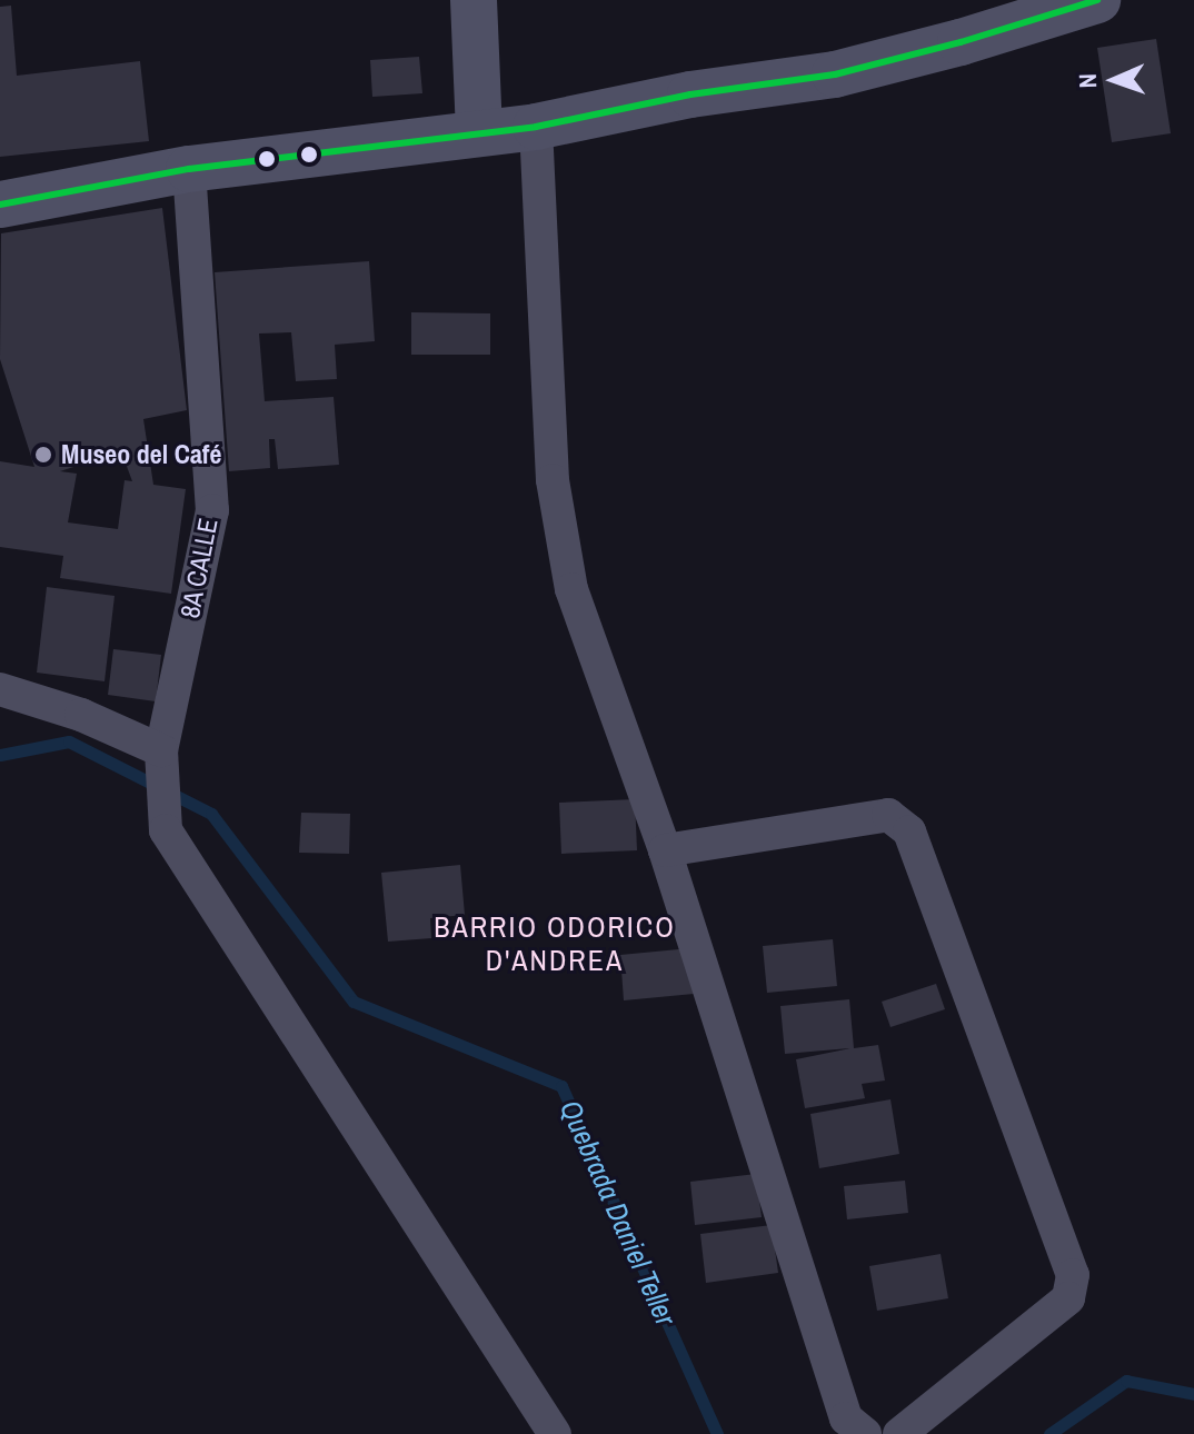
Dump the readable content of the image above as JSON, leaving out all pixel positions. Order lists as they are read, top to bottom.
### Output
{
  "streets": {
    "street": ["8A CALLE"]
  },
  "districts": ["BARRIO ODORICO D'ANDREA"],
  "water": ["Quebrada Daniel Teller"],
  "places": ["Museo del Café"],
  "north": "left"
}
